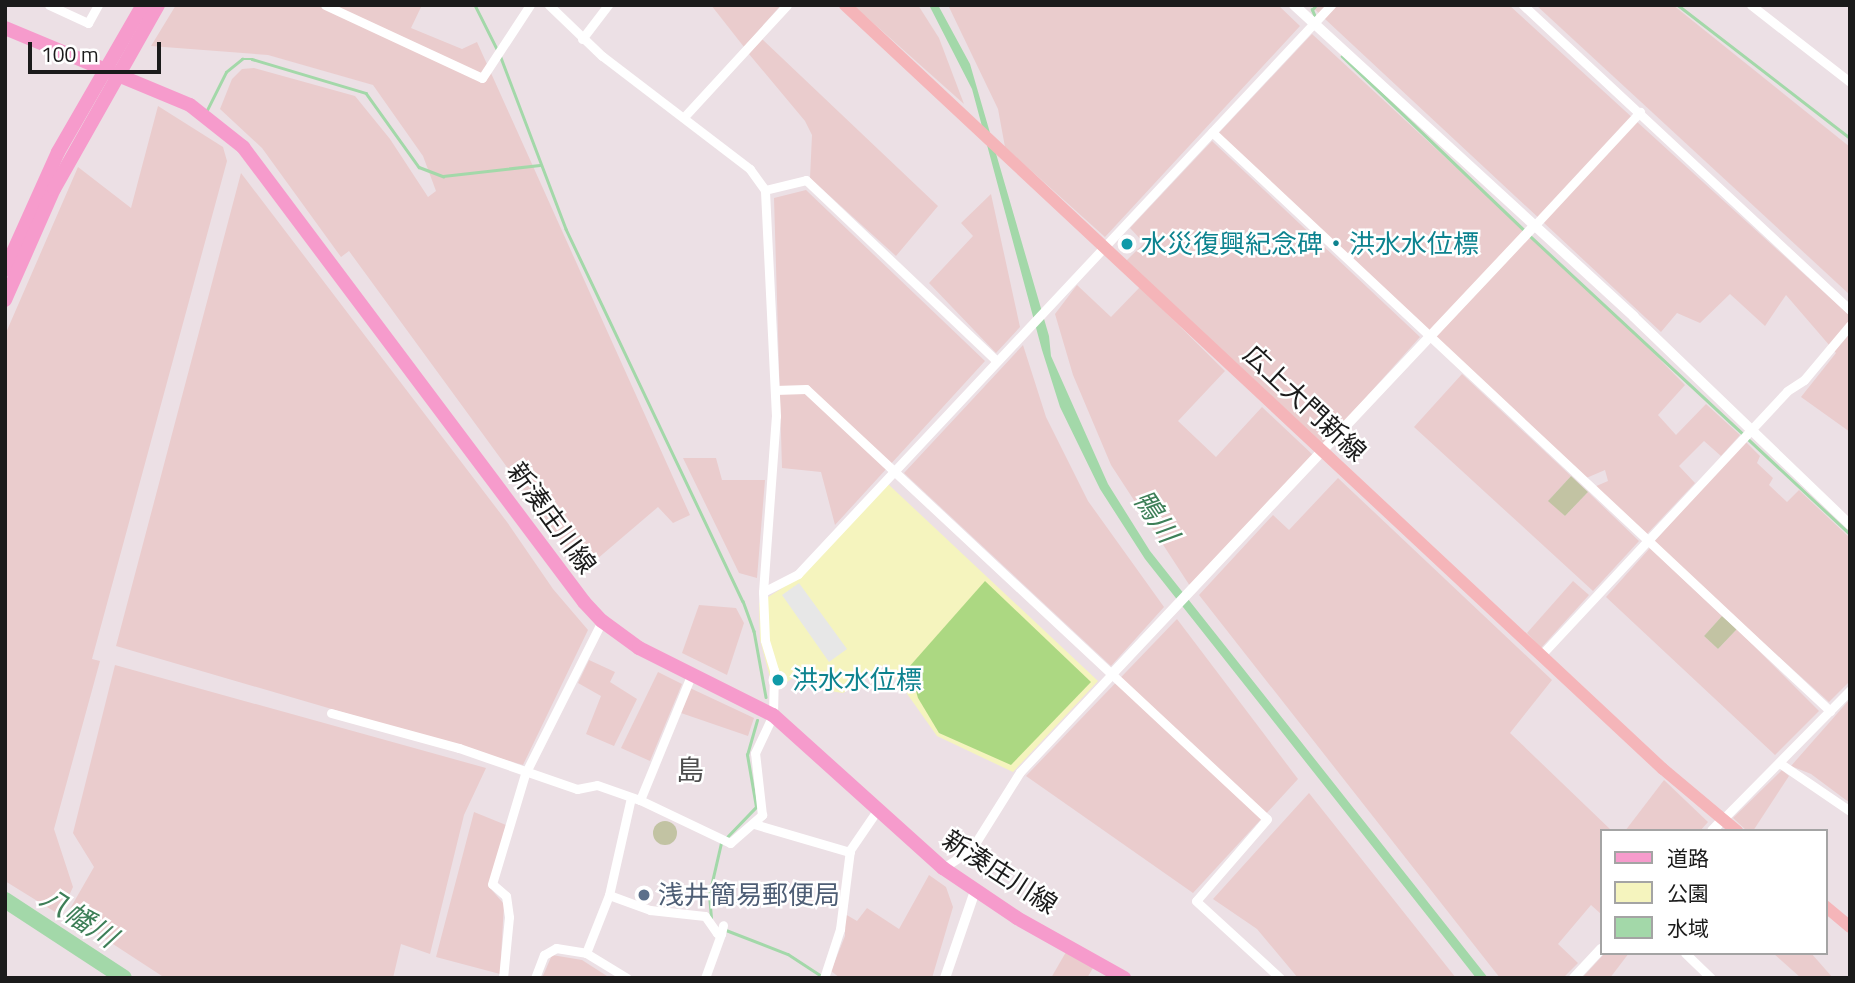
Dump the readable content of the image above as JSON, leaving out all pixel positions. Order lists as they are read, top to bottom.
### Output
{
  "streets": {
    "main road": ["広上大門新線", "新湊庄川線"]
  },
  "districts": ["島"],
  "water": ["鴨川", "八幡川"],
  "places": ["水災復興紀念碑・洪水水位標", "洪水水位標", "浅井簡易郵便局"],
  "legend": ["道路", "公園", "水域"],
  "scale_bar": "100 m"
}
